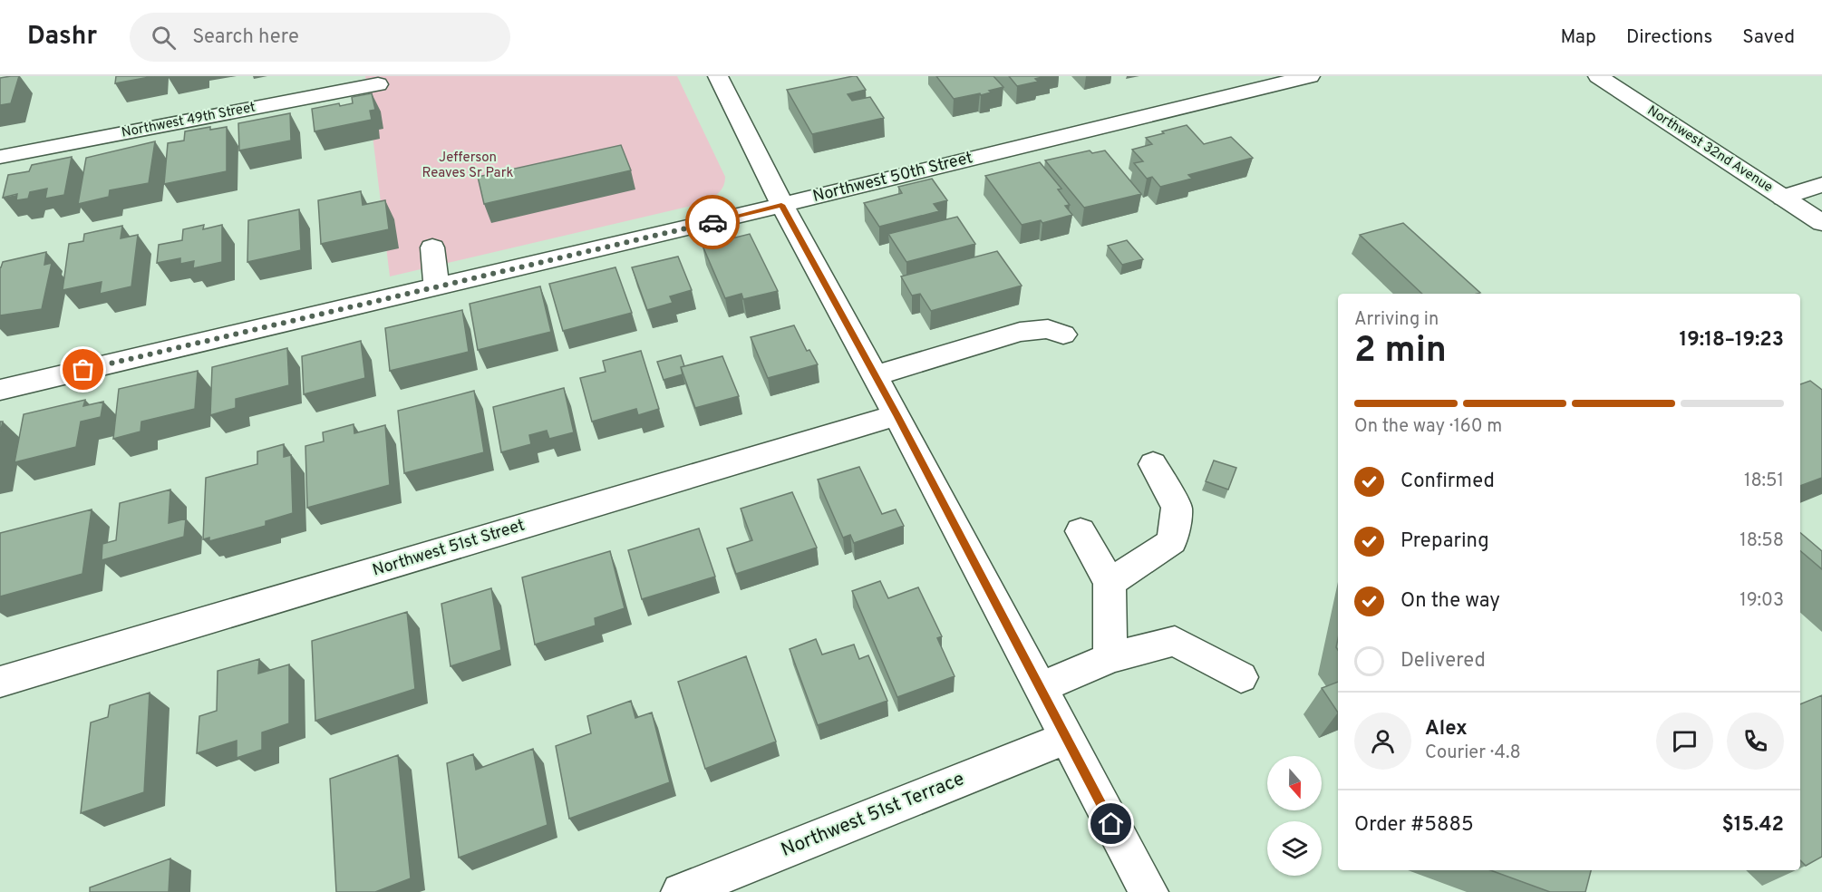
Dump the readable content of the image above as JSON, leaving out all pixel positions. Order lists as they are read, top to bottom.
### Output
{
  "streets": {
    "street": [
      "Northwest 49th Street",
      "Northwest 32nd Avenue",
      "Northwest 50th Street",
      "Northwest 51st Street",
      "Northwest 51st Terrace"
    ]
  },
  "parks": ["Jefferson Reaves Sr Park"],
  "north": "bottom",
  "page": {
    "header": "Dashr",
    "search": "Search here",
    "nav": ["Map", "Directions", "Saved"],
    "heading": ["2 min", "Arriving in", "19:18–19:23"],
    "panel": [
      "Alex",
      "Courier · 4.8",
      "Order #5885",
      "$15.42"
    ],
    "bar": "On the way · 160 m",
    "list": [
      ["Confirmed", "18:51"],
      ["Preparing", "18:58"],
      ["On the way", "19:03"],
      "Delivered"
    ]
  }
}
